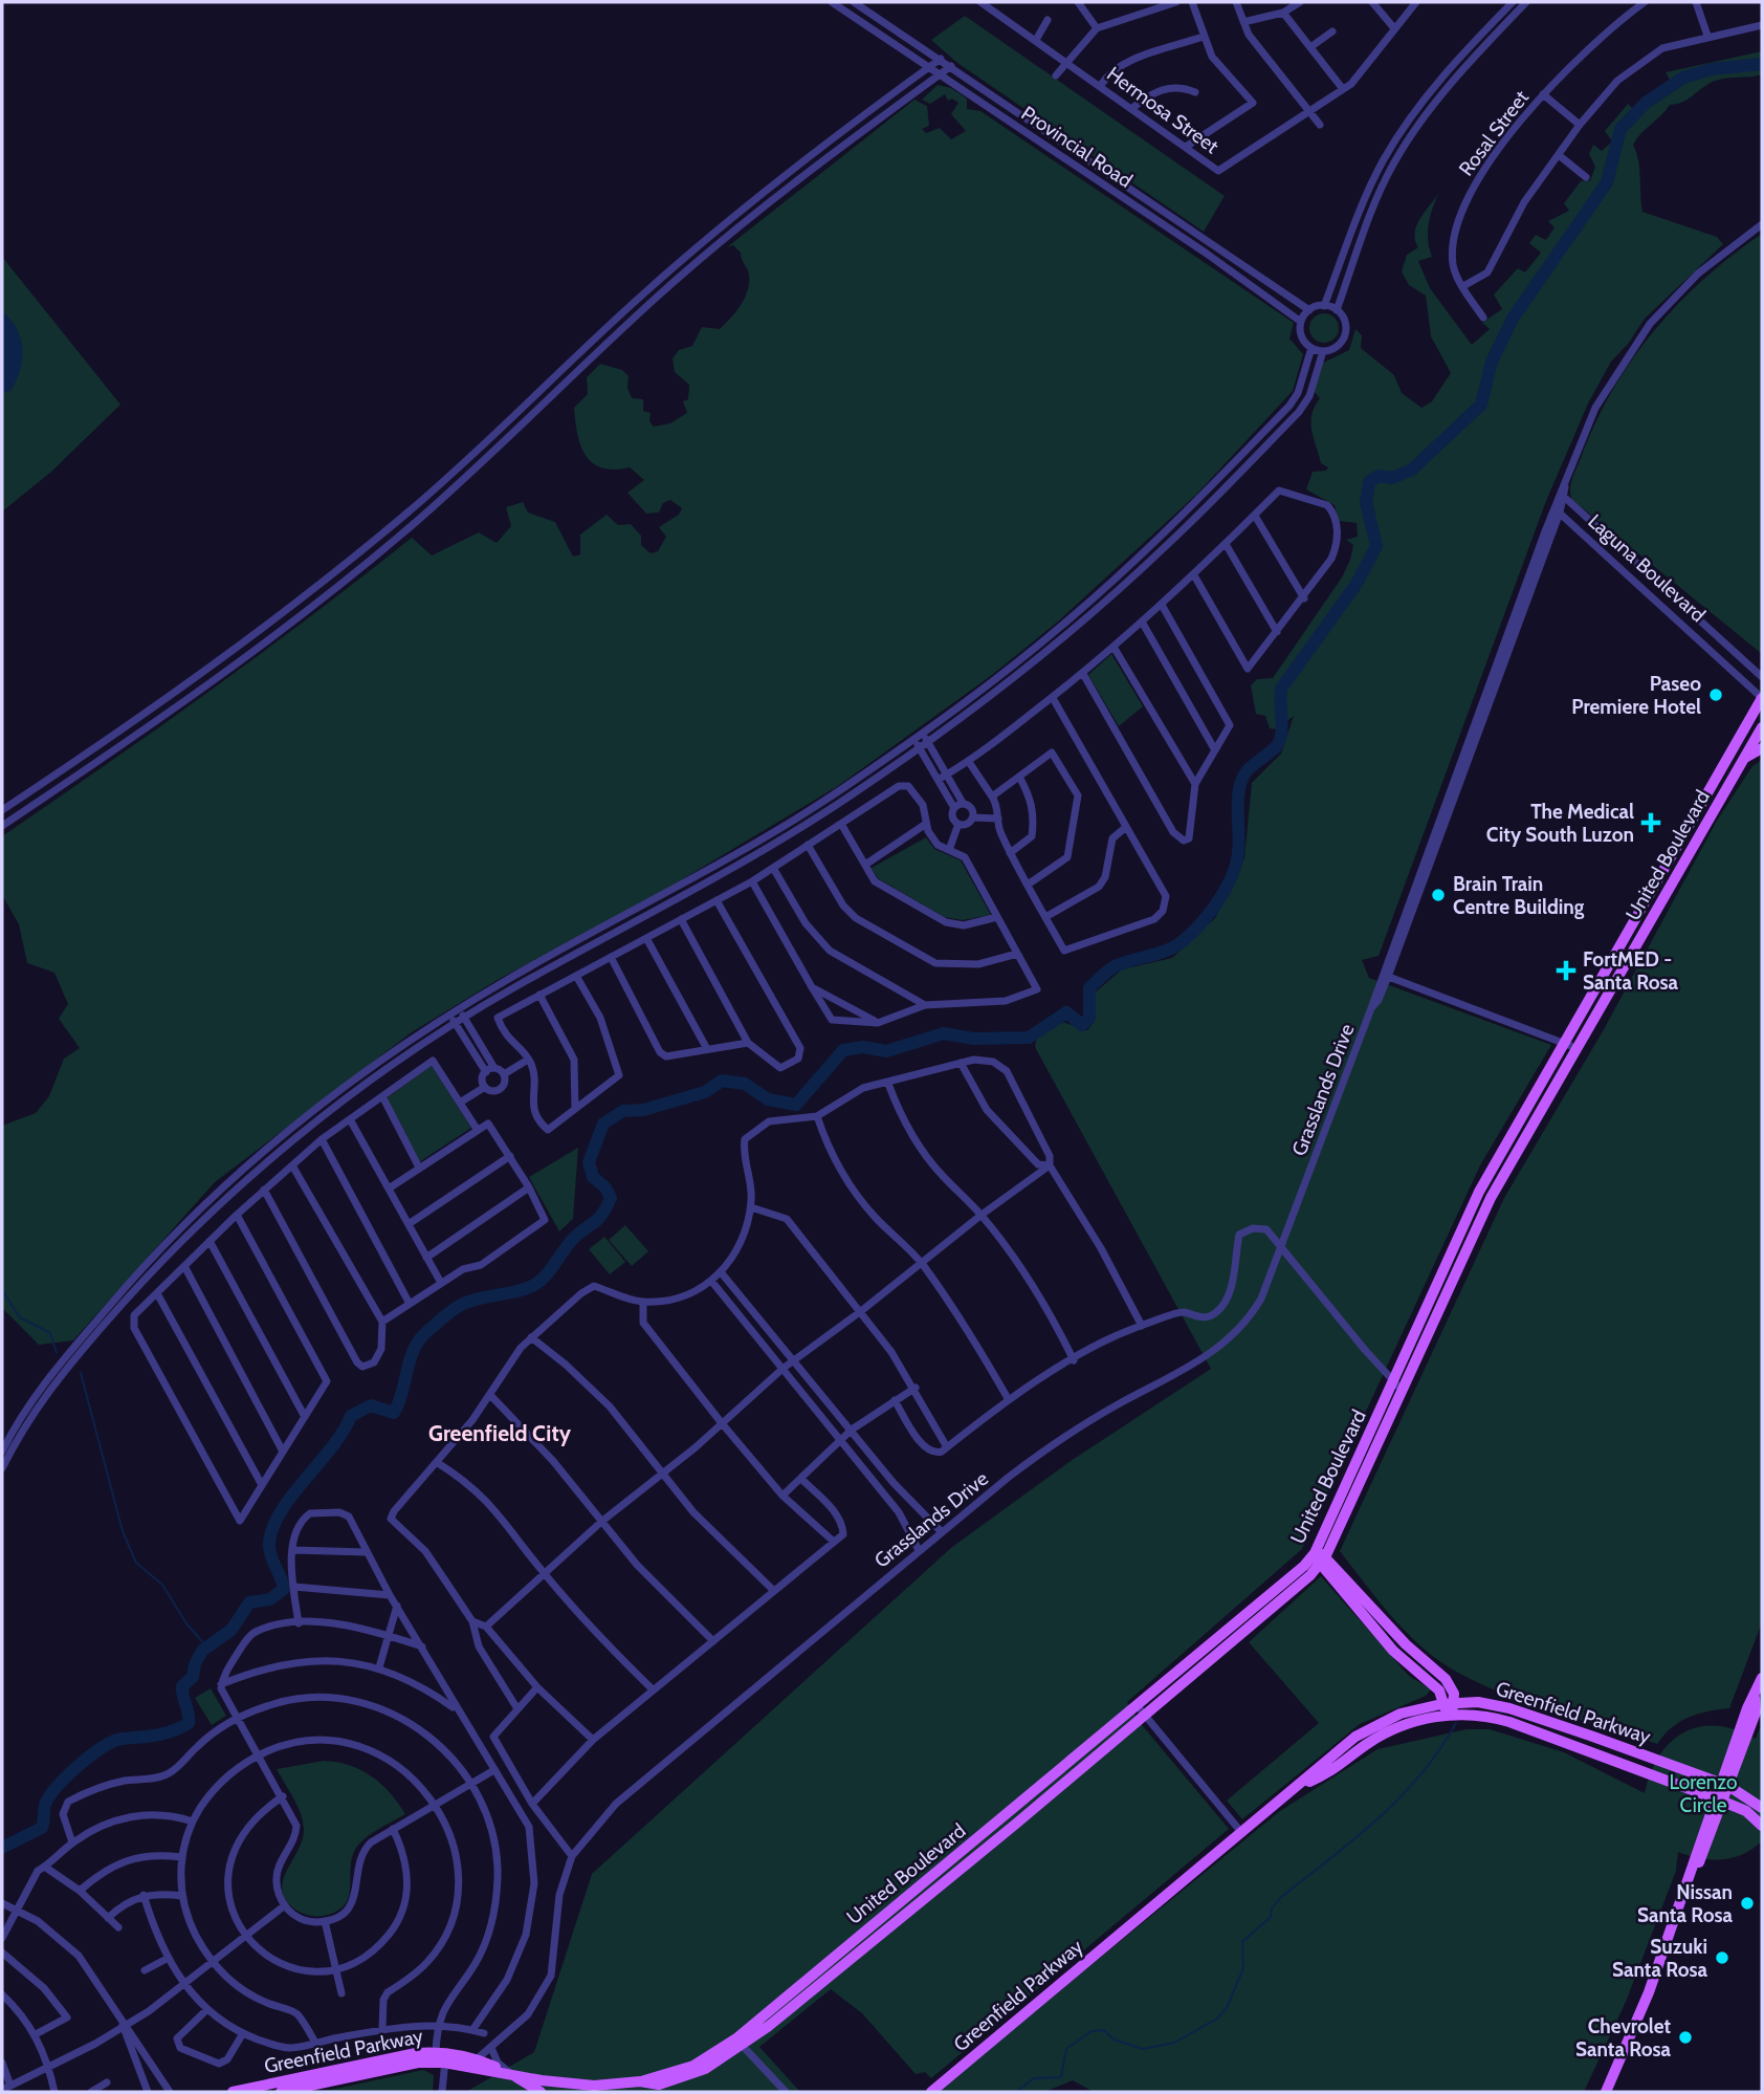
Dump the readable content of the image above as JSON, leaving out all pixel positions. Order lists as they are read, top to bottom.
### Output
{
  "streets": {
    "main road": ["United Boulevard", "Greenfield Parkway"],
    "street": [
      "Hermosa Street",
      "Rosal Street",
      "Provincial Road",
      "Laguna Boulevard",
      "Grasslands Drive"
    ]
  },
  "crossings": [
    ["Laguna Boulevard", "United Boulevard"],
    ["Laguna Boulevard", "Grasslands Drive"],
    ["United Boulevard", "Greenfield Parkway"],
    ["Grasslands Drive", "Greenfield Parkway"]
  ],
  "districts": ["Greenfield City"],
  "parks": ["Lorenzo Circle"],
  "places": {
    "other": [
      "Paseo Premiere Hotel",
      "Brain Train Centre Building",
      "Nissan Santa Rosa",
      "Suzuki Santa Rosa",
      "Chevrolet Santa Rosa"
    ],
    "health": ["The Medical City South Luzon", "FortMED - Santa Rosa"]
  }
}
